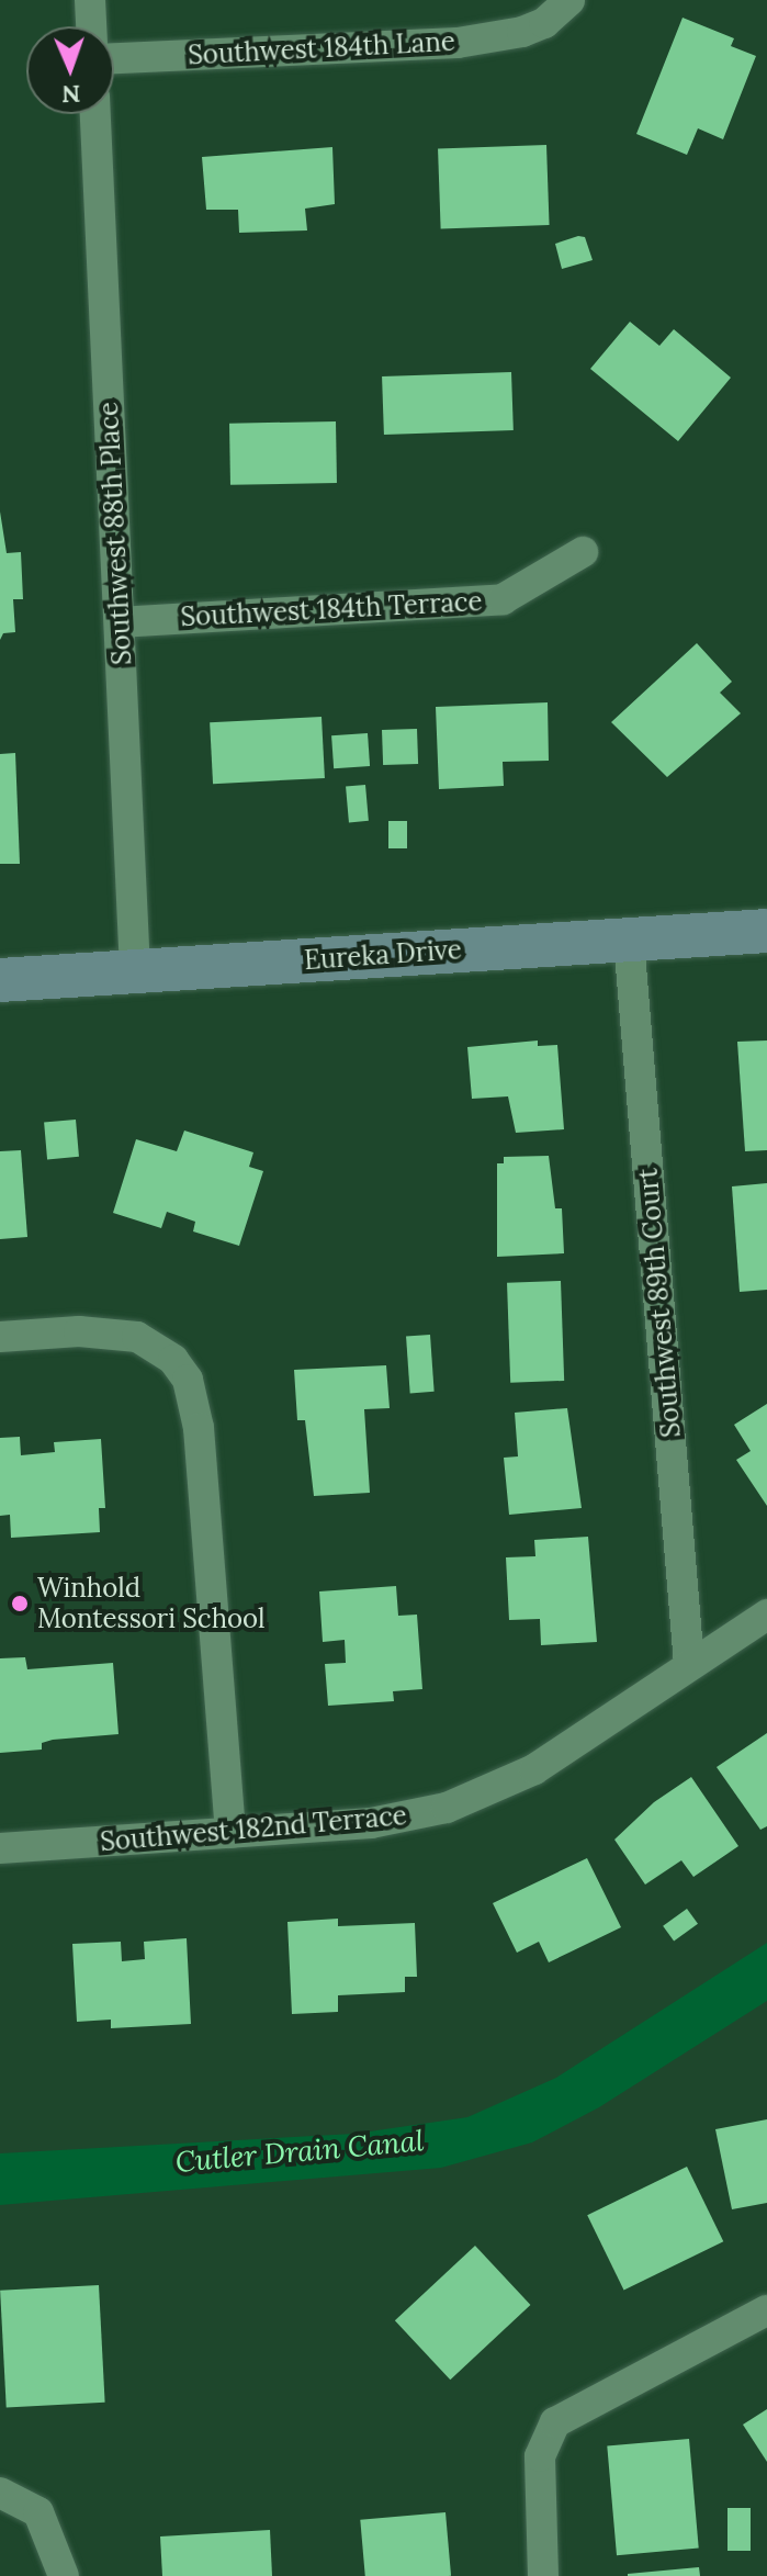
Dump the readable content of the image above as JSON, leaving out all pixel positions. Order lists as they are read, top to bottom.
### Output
{
  "streets": {
    "main road": ["Eureka Drive"],
    "street": [
      "Southwest 184th Lane",
      "Southwest 88th Place",
      "Southwest 184th Terrace",
      "Southwest 89th Court",
      "Southwest 182nd Terrace"
    ]
  },
  "crossings": [
    ["Southwest 88th Place", "Southwest 184th Terrace"],
    ["Southwest 88th Place", "Eureka Drive"],
    ["Eureka Drive", "Southwest 89th Court"],
    ["Southwest 89th Court", "Southwest 182nd Terrace"]
  ],
  "water": ["Cutler Drain Canal"],
  "places": ["Winhold Montessori School"],
  "north": "bottom"
}
